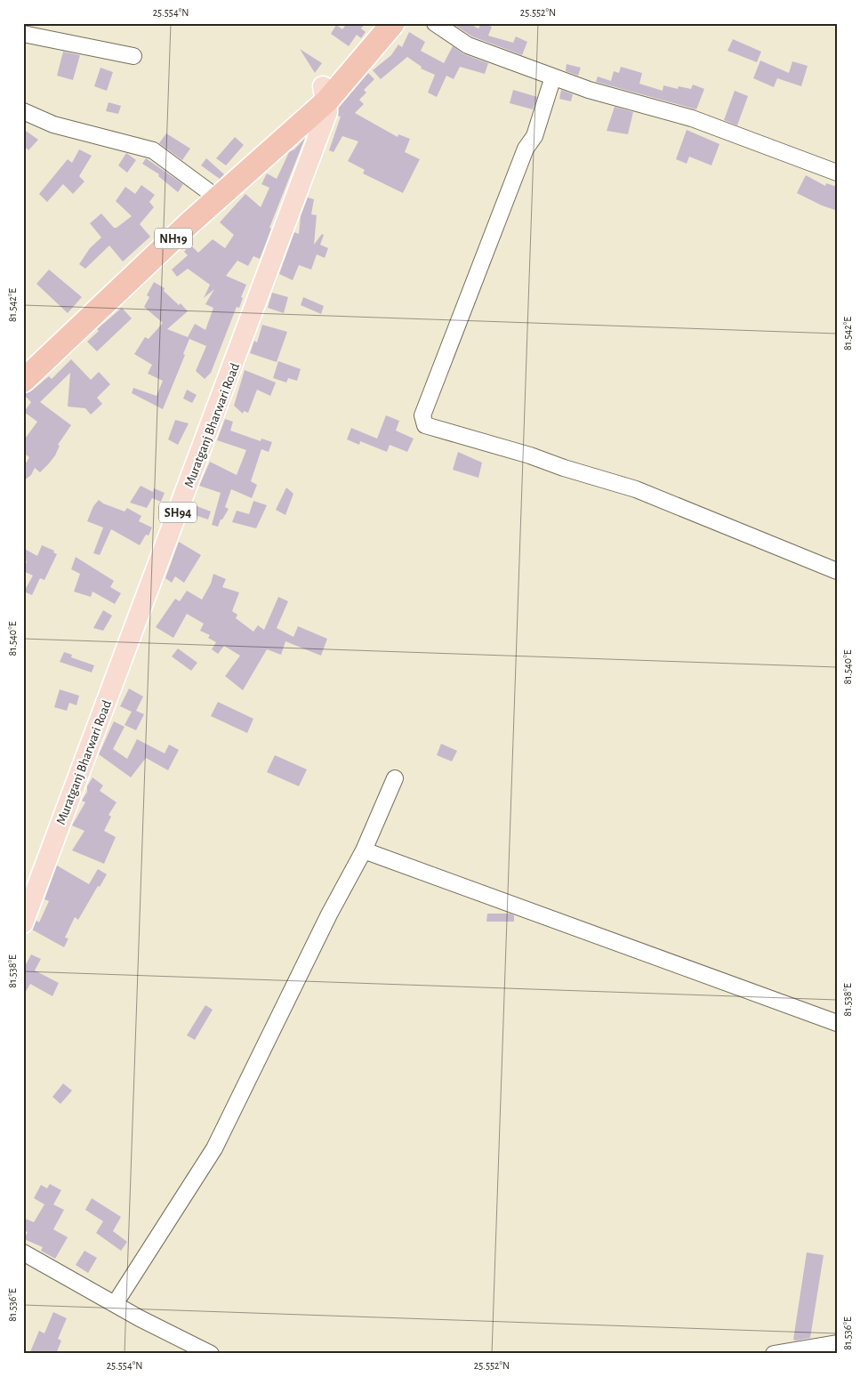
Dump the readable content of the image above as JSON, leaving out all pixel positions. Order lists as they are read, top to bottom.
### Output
{
  "streets": {
    "highway": ["NH19"],
    "main road": ["Muratganj Bharwari Road", "SH94"]
  },
  "crossings": [
    ["NH19", "Muratganj Bharwari Road"]
  ],
  "coordinates": [
    "25.554°N",
    "25.552°N",
    "81.542°E",
    "81.540°E",
    "81.538°E",
    "81.536°E"
  ]
}
